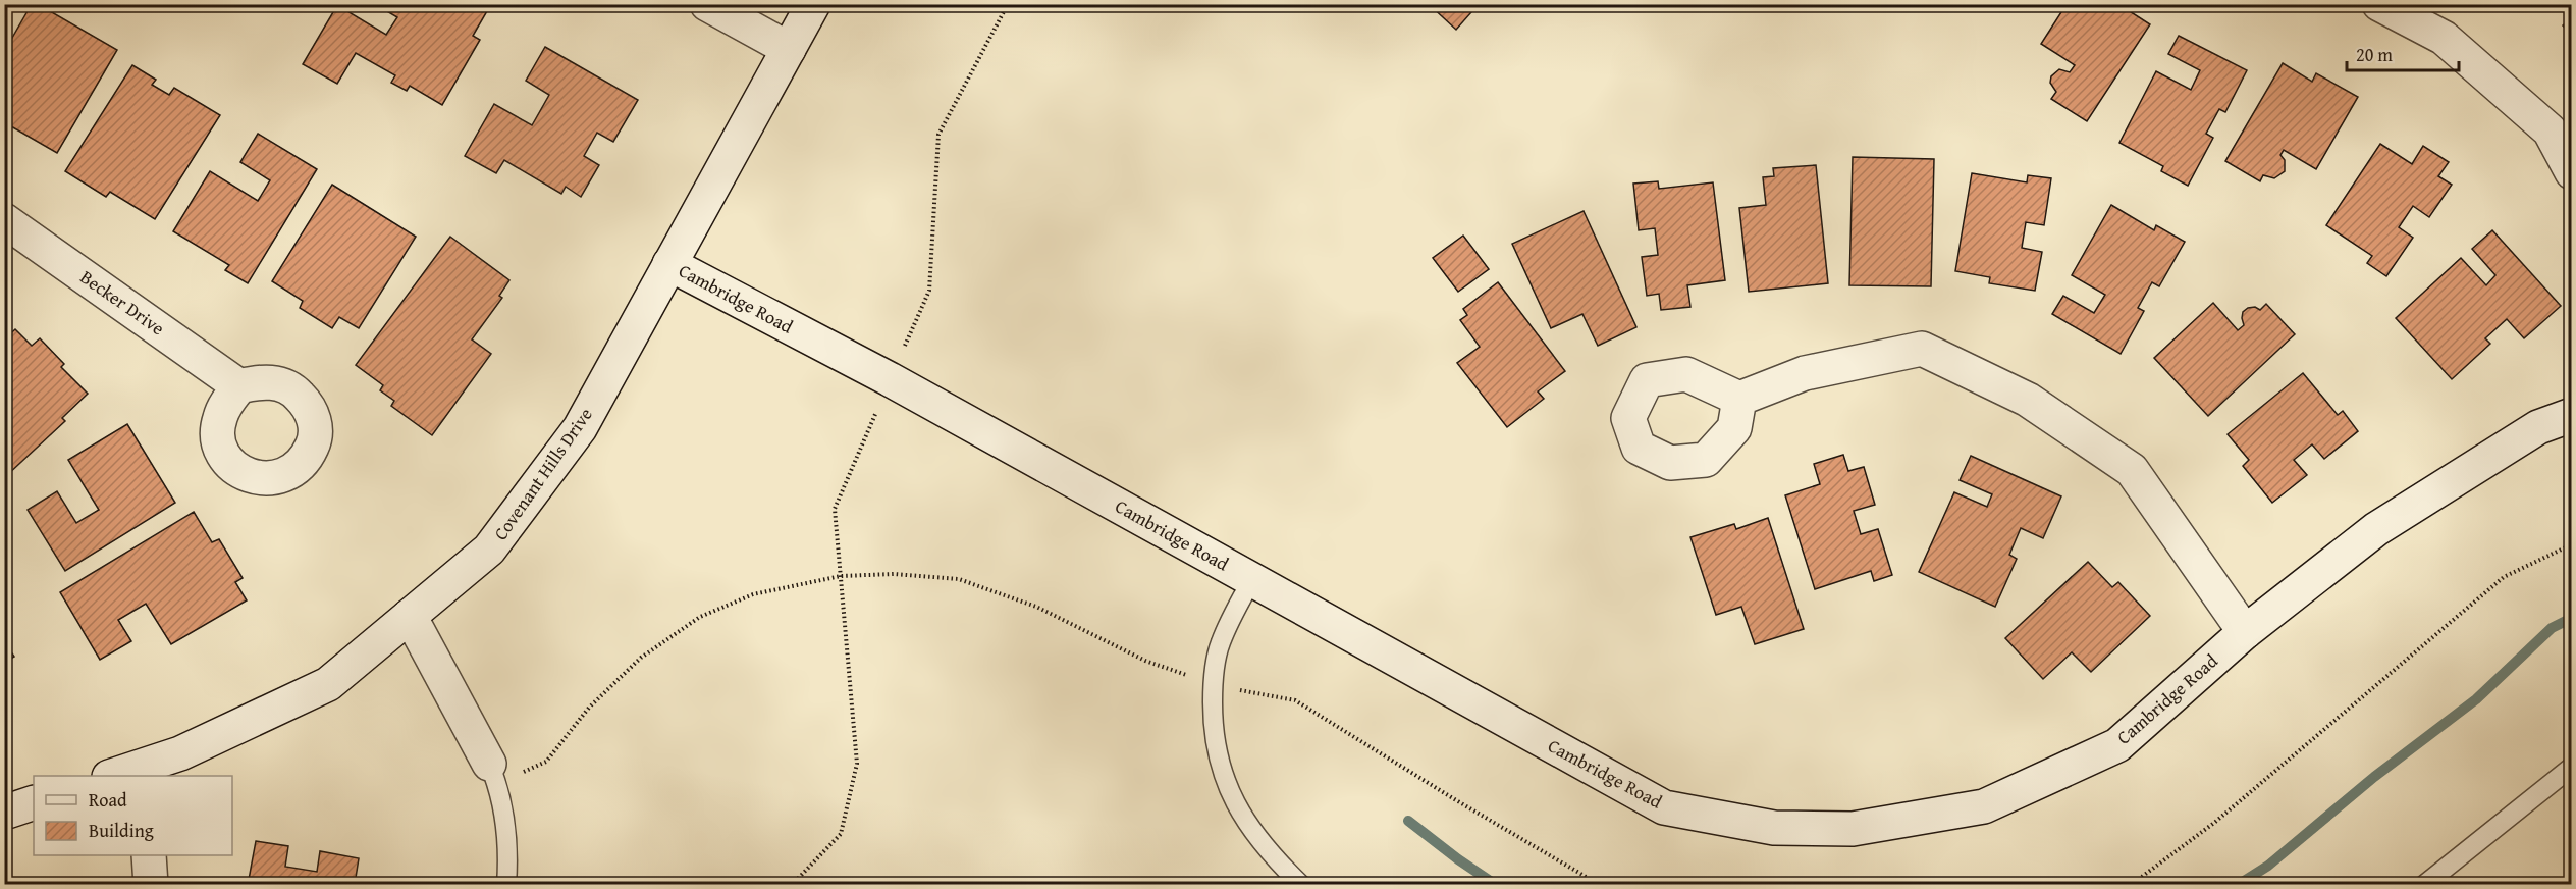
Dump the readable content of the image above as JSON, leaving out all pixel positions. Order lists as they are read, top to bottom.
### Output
{
  "streets": {
    "street": ["Cambridge Road", "Becker Drive", "Covenant Hills Drive"]
  },
  "crossings": [
    ["Cambridge Road", "Covenant Hills Drive"]
  ],
  "legend": ["Road", "Building"],
  "scale_bar": "20 m"
}
